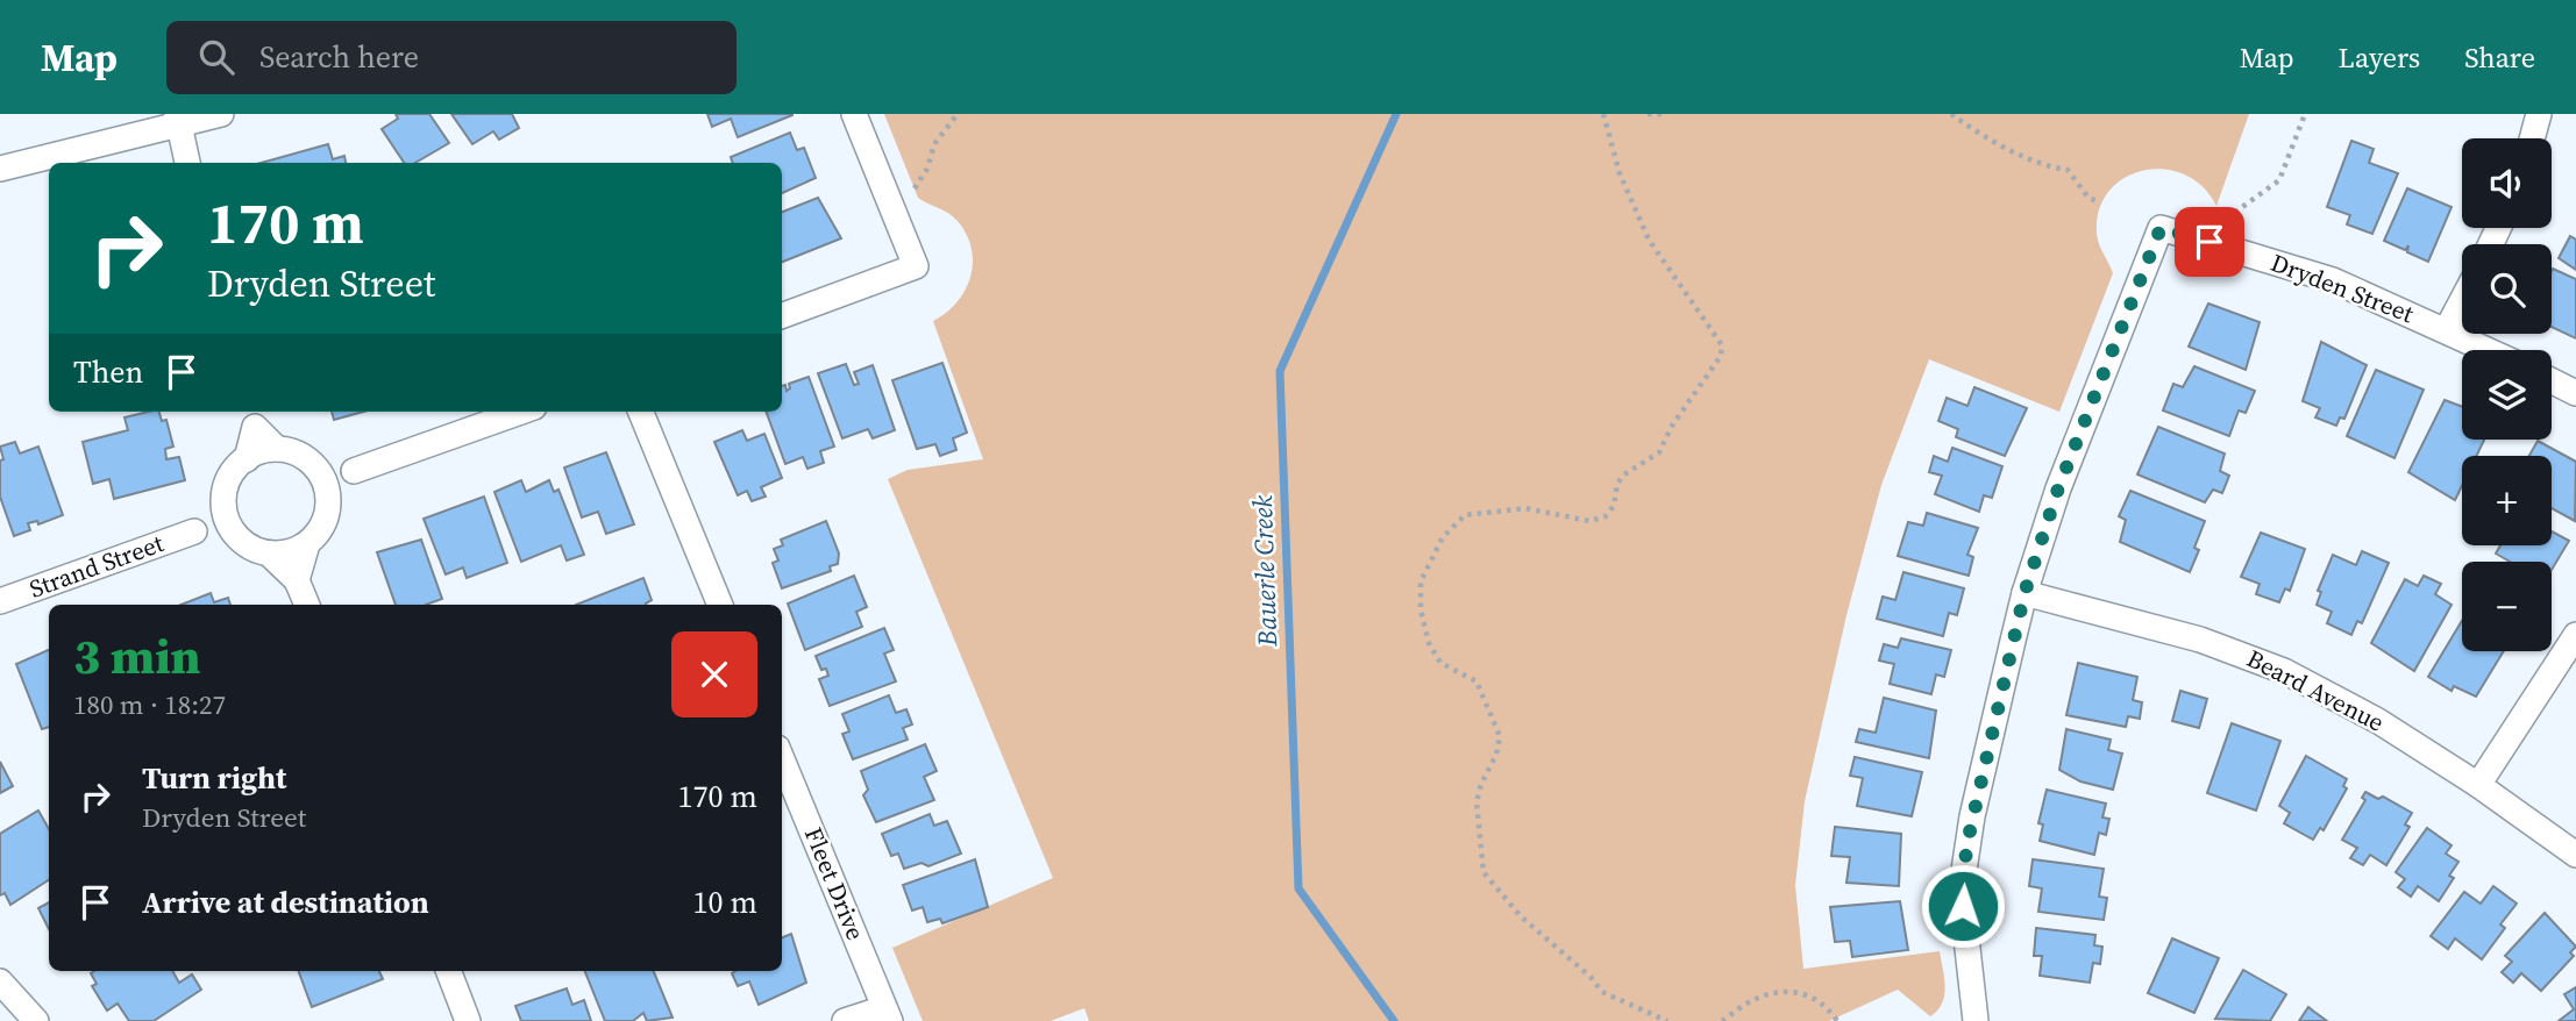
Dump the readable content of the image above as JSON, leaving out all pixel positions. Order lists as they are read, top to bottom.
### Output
{
  "streets": {
    "street": [
      "Dryden Street",
      "Strand Street",
      "Beard Avenue",
      "Fleet Drive"
    ]
  },
  "crossings": [
    ["Dryden Street", "Beard Avenue"]
  ],
  "water": ["Bauerle Creek"],
  "page": {
    "header": "Map",
    "search": "Search here",
    "nav": ["Map", "Layers", "Share"],
    "map_buttons": ["+", "−"],
    "turn": ["170 m", "Dryden Street"],
    "then": "Then",
    "heading": ["3 min", "180 m · 18:27"],
    "list": [
      {
        "name": "Turn right",
        "note": "Dryden Street",
        "value": "170 m"
      },
      {
        "name": "Arrive at destination",
        "value": "10 m"
      }
    ]
  }
}
